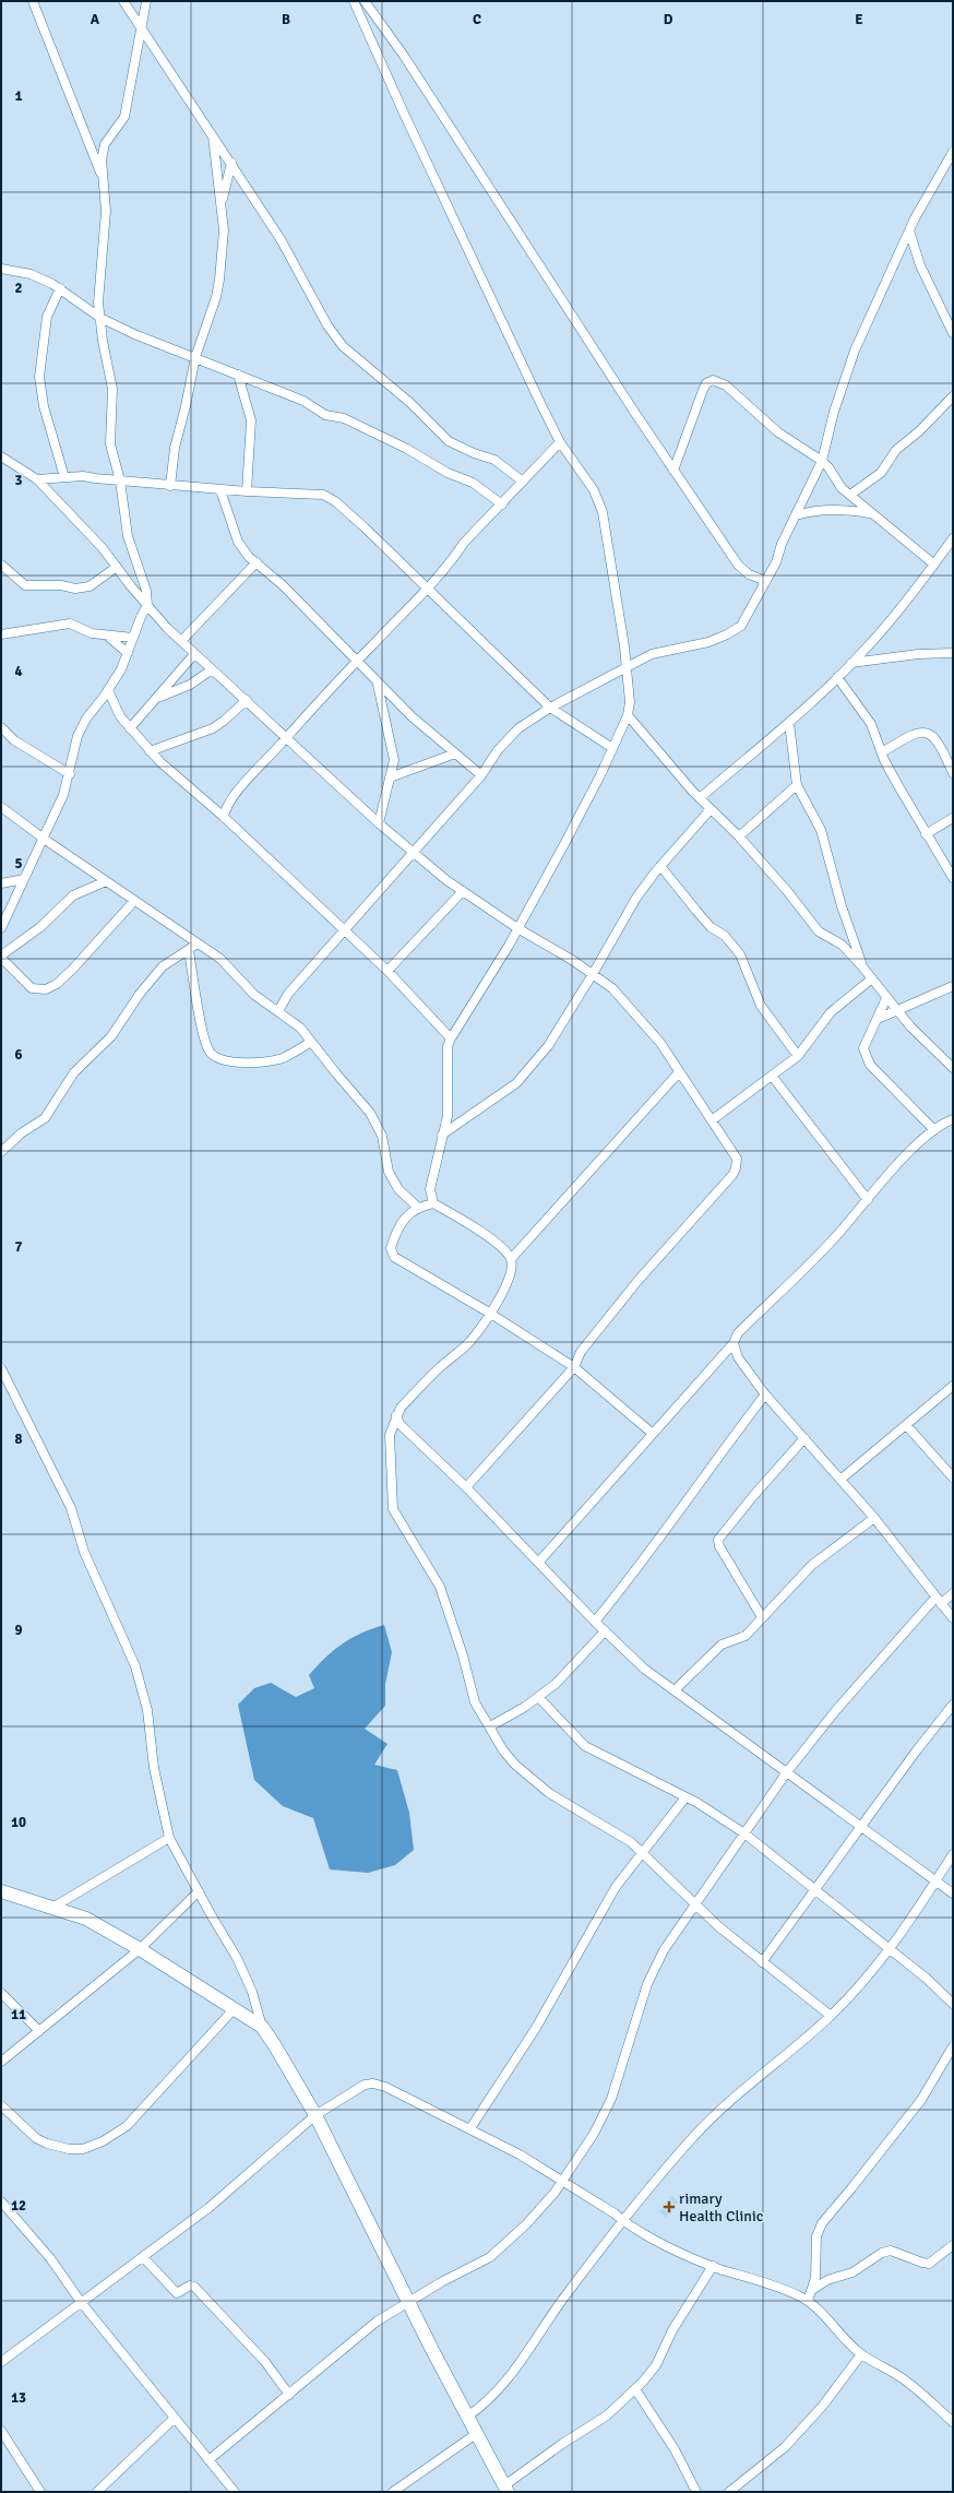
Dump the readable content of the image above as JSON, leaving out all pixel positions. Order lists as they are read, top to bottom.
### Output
{
  "places": {
    "health": ["rimary Health Clinic"]
  },
  "grid": {
    "columns": [
      "A",
      "B",
      "C",
      "D",
      "E"
    ],
    "rows": [
      "1",
      "2",
      "3",
      "4",
      "5",
      "6",
      "7",
      "8",
      "9",
      "10",
      "11",
      "12",
      "13"
    ]
  }
}
